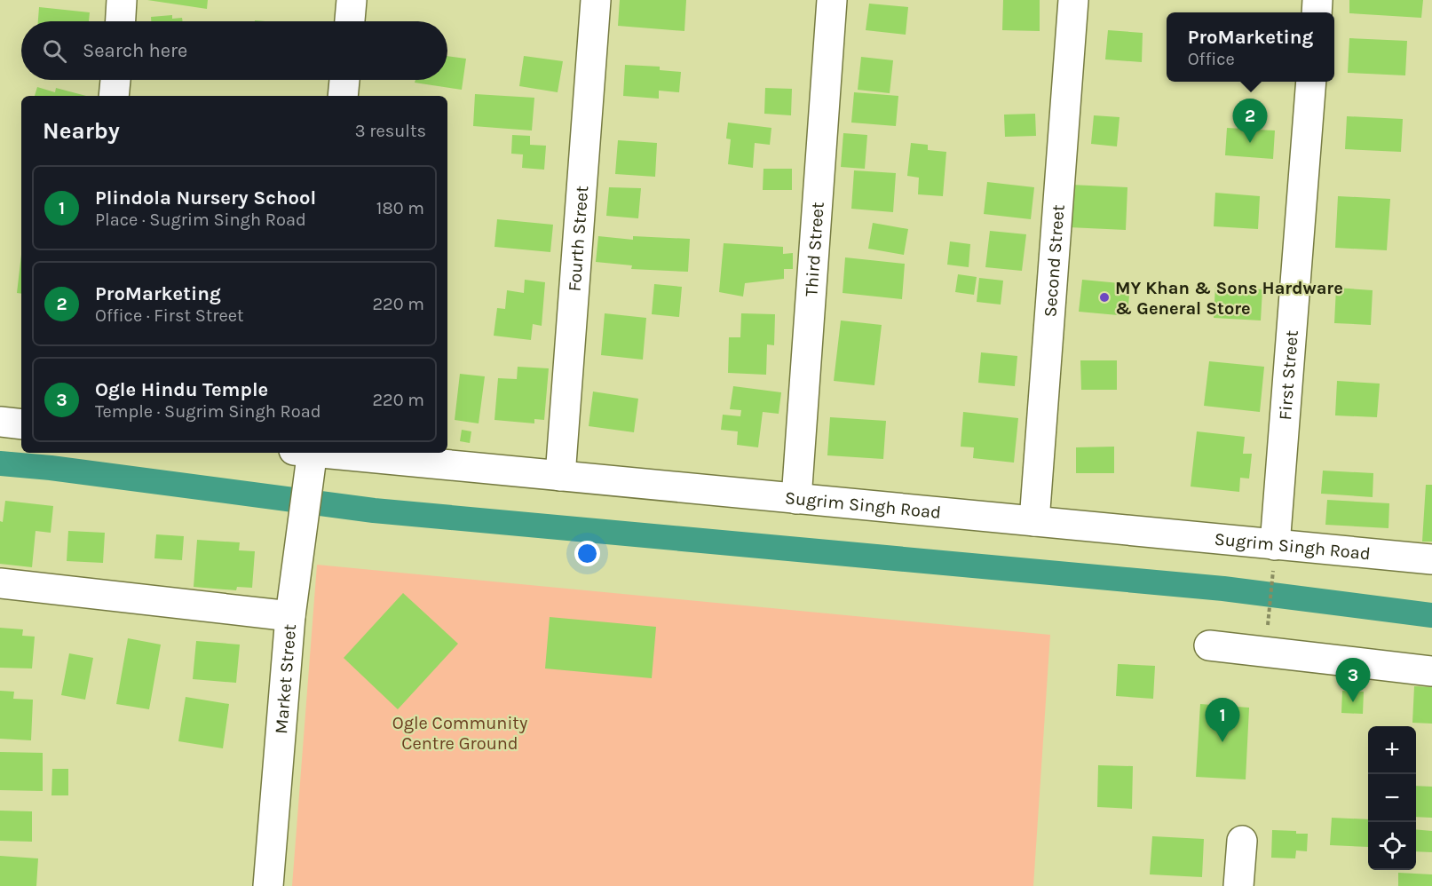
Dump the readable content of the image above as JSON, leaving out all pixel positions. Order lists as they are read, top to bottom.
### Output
{
  "streets": {
    "street": [
      "Fourth Street",
      "Third Street",
      "Second Street",
      "First Street",
      "Sugrim Singh Road",
      "Market Street"
    ]
  },
  "crossings": [
    ["Fourth Street", "Sugrim Singh Road"],
    ["Third Street", "Sugrim Singh Road"],
    ["Second Street", "Sugrim Singh Road"],
    ["First Street", "Sugrim Singh Road"],
    ["Sugrim Singh Road", "Market Street"]
  ],
  "parks": ["Ogle Community Centre Ground"],
  "places": ["MY Khan & Sons Hardware & General Store"],
  "page": {
    "popup": ["ProMarketing", "Office"],
    "search": "Search here",
    "heading": ["Nearby", "3 results"],
    "pins": ["2", "3", "1"],
    "list": [
      {
        "mark": "1",
        "name": "Plindola Nursery School",
        "note": "Place · Sugrim Singh Road",
        "value": "180 m"
      },
      {
        "mark": "2",
        "name": "ProMarketing",
        "note": "Office · First Street",
        "value": "220 m"
      },
      {
        "mark": "3",
        "name": "Ogle Hindu Temple",
        "note": "Temple · Sugrim Singh Road",
        "value": "220 m"
      }
    ],
    "map_buttons": ["+", "−"]
  }
}
